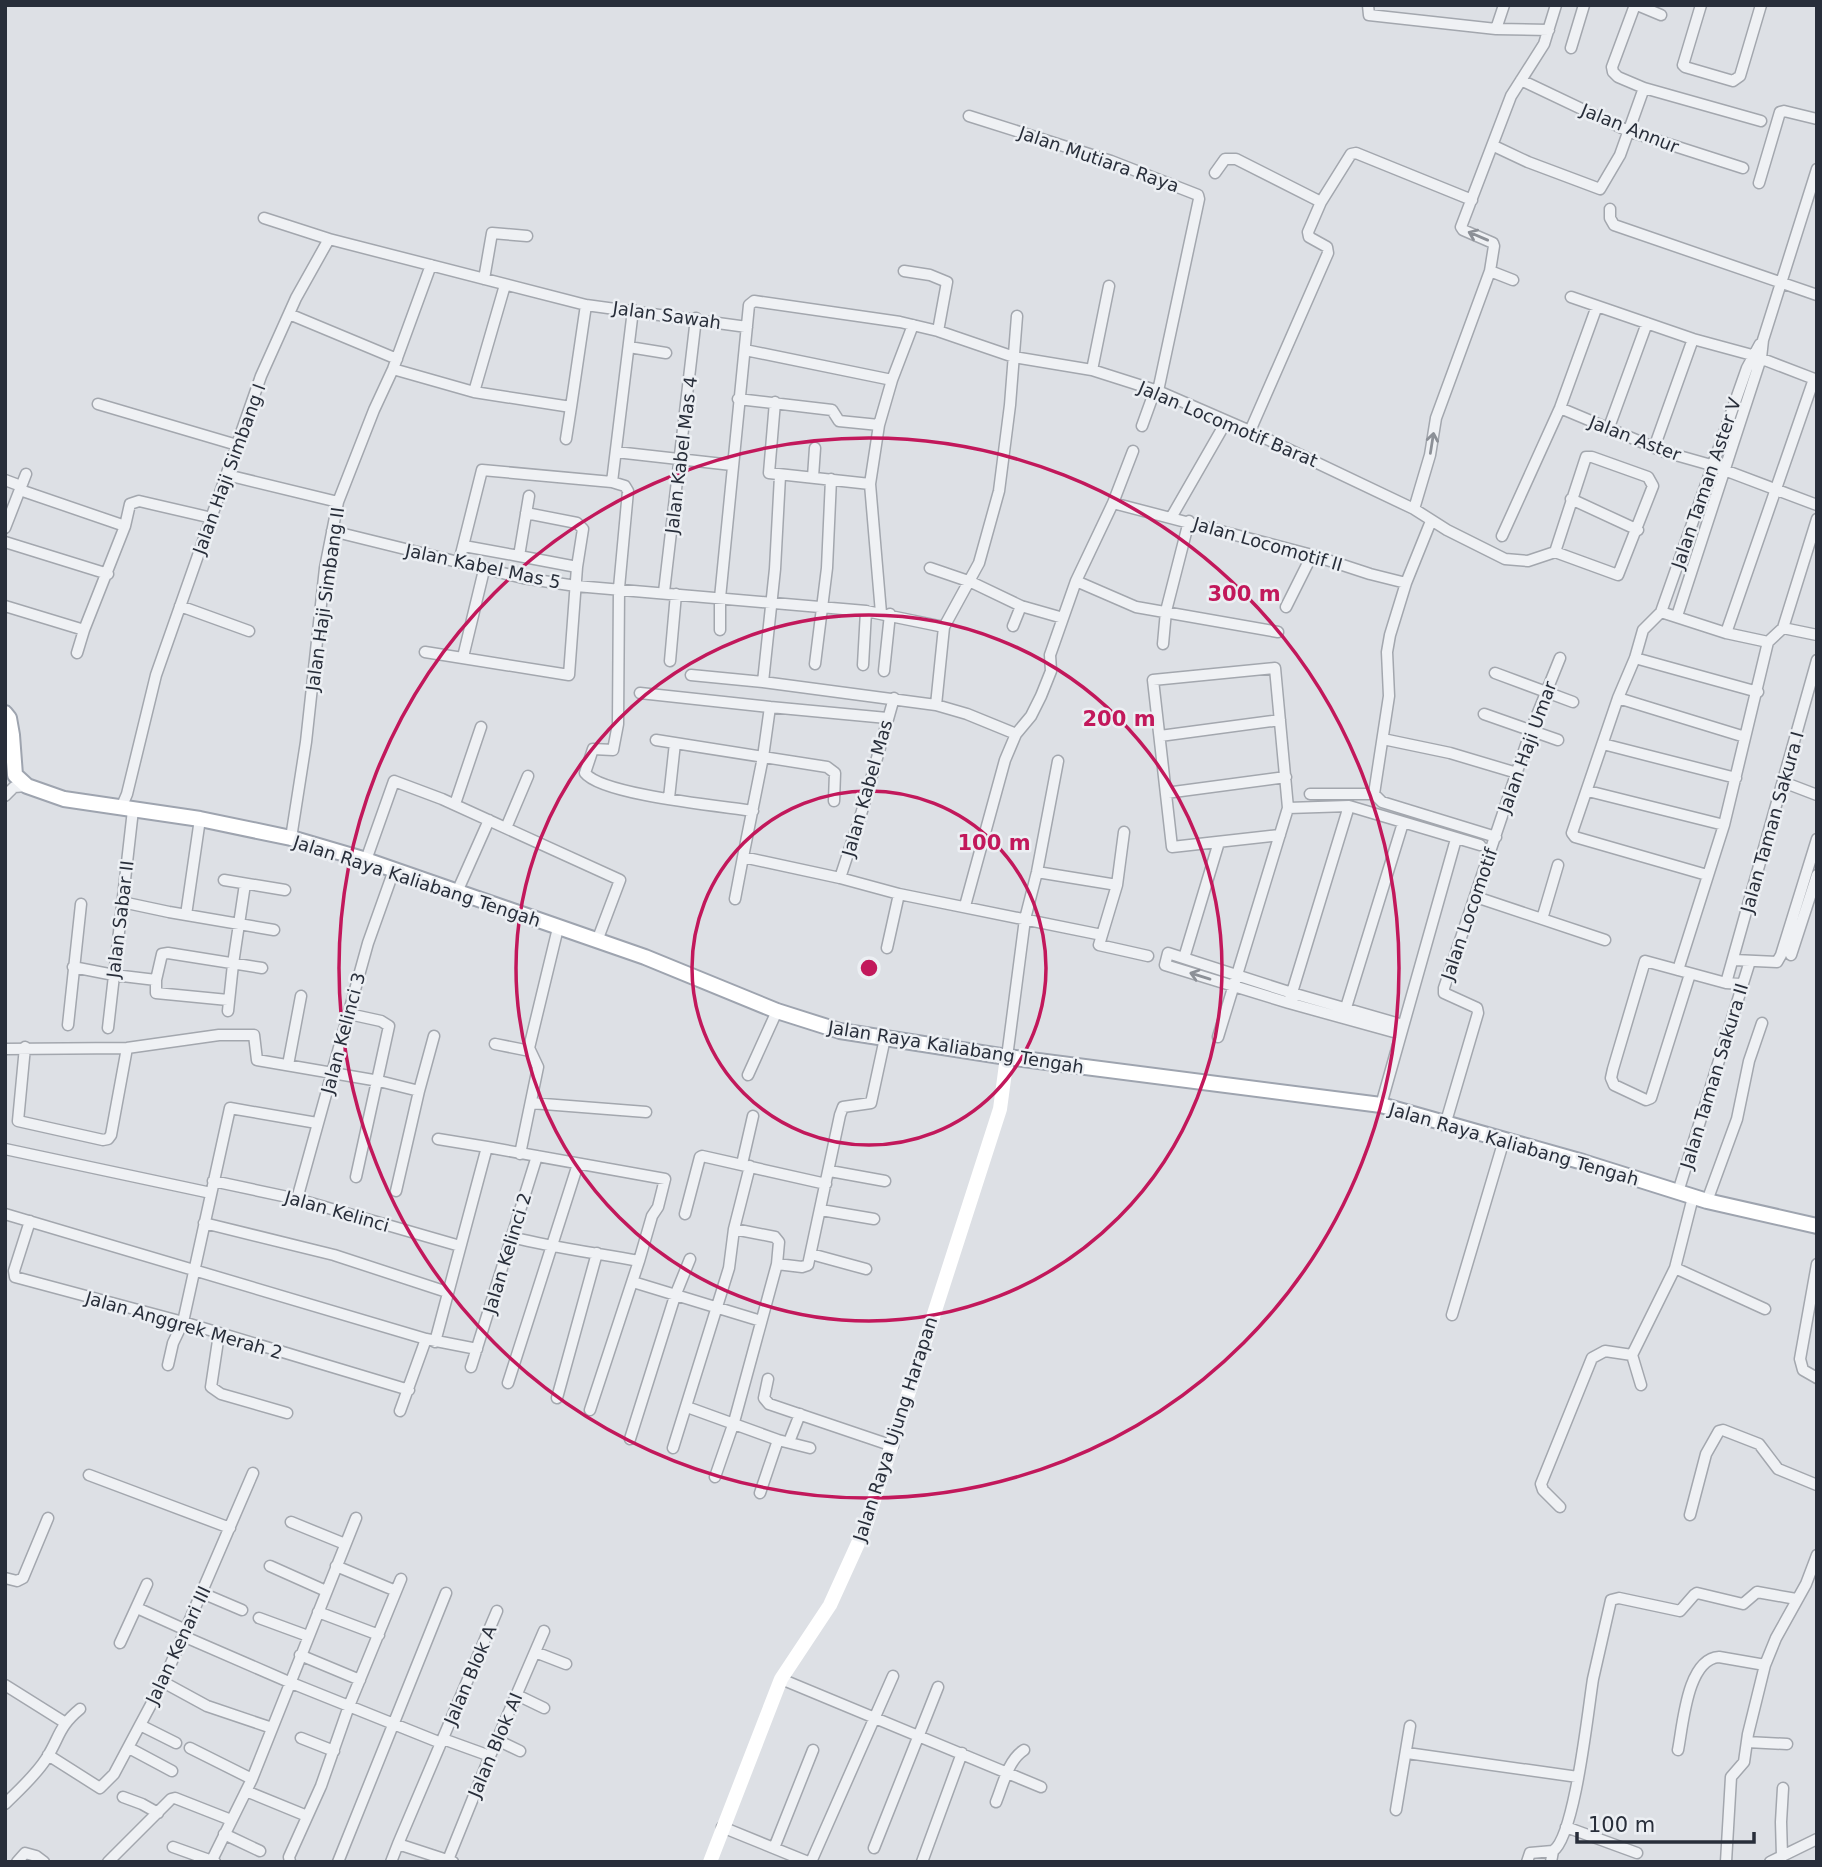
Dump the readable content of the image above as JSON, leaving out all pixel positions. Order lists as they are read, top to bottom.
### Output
{
  "streets": {
    "main road": ["Jalan Raya Kaliabang Tengah", "Jalan Raya Ujung Harapan"],
    "street": [
      "Jalan Annur",
      "Jalan Mutiara Raya",
      "Jalan Sawah",
      "Jalan Locomotif Barat",
      "Jalan Aster",
      "Jalan Kabel Mas 4",
      "Jalan Haji Simbang I",
      "Jalan Taman Aster V",
      "Jalan Locomotif II",
      "Jalan Kabel Mas 5",
      "Jalan Haji Simbang II",
      "Jalan Haji Umar",
      "Jalan Kabel Mas",
      "Jalan Taman Sakura I",
      "Jalan Locomotif",
      "Jalan Sabar II",
      "Jalan Kelinci 3",
      "Jalan Taman Sakura II",
      "Jalan Kelinci",
      "Jalan Kelinci 2",
      "Jalan Anggrek Merah 2",
      "Jalan Kenari III",
      "Jalan Blok A",
      "Jalan Blok AI"
    ]
  },
  "crossings": [
    ["Jalan Mutiara Raya", "Jalan Locomotif Barat"],
    ["Jalan Sawah", "Jalan Locomotif Barat"],
    ["Jalan Sawah", "Jalan Kabel Mas 4"],
    ["Jalan Locomotif Barat", "Jalan Kabel Mas 5"],
    ["Jalan Aster", "Jalan Taman Aster V"],
    ["Jalan Kabel Mas 4", "Jalan Kabel Mas 5"],
    ["Jalan Haji Simbang I", "Jalan Raya Kaliabang Tengah"],
    ["Jalan Haji Simbang I", "Jalan Sabar II"],
    ["Jalan Kabel Mas 5", "Jalan Haji Simbang II"],
    ["Jalan Haji Simbang II", "Jalan Raya Kaliabang Tengah"],
    ["Jalan Haji Umar", "Jalan Locomotif"],
    ["Jalan Raya Kaliabang Tengah", "Jalan Locomotif"],
    ["Jalan Raya Kaliabang Tengah", "Jalan Sabar II"],
    ["Jalan Raya Kaliabang Tengah", "Jalan Kelinci 3"],
    ["Jalan Raya Kaliabang Tengah", "Jalan Taman Sakura II"],
    ["Jalan Raya Kaliabang Tengah", "Jalan Raya Ujung Harapan"],
    ["Jalan Kelinci 3", "Jalan Kelinci"]
  ],
  "scale_bar": "100 m",
  "rings": ["300 m", "200 m", "100 m"]
}
